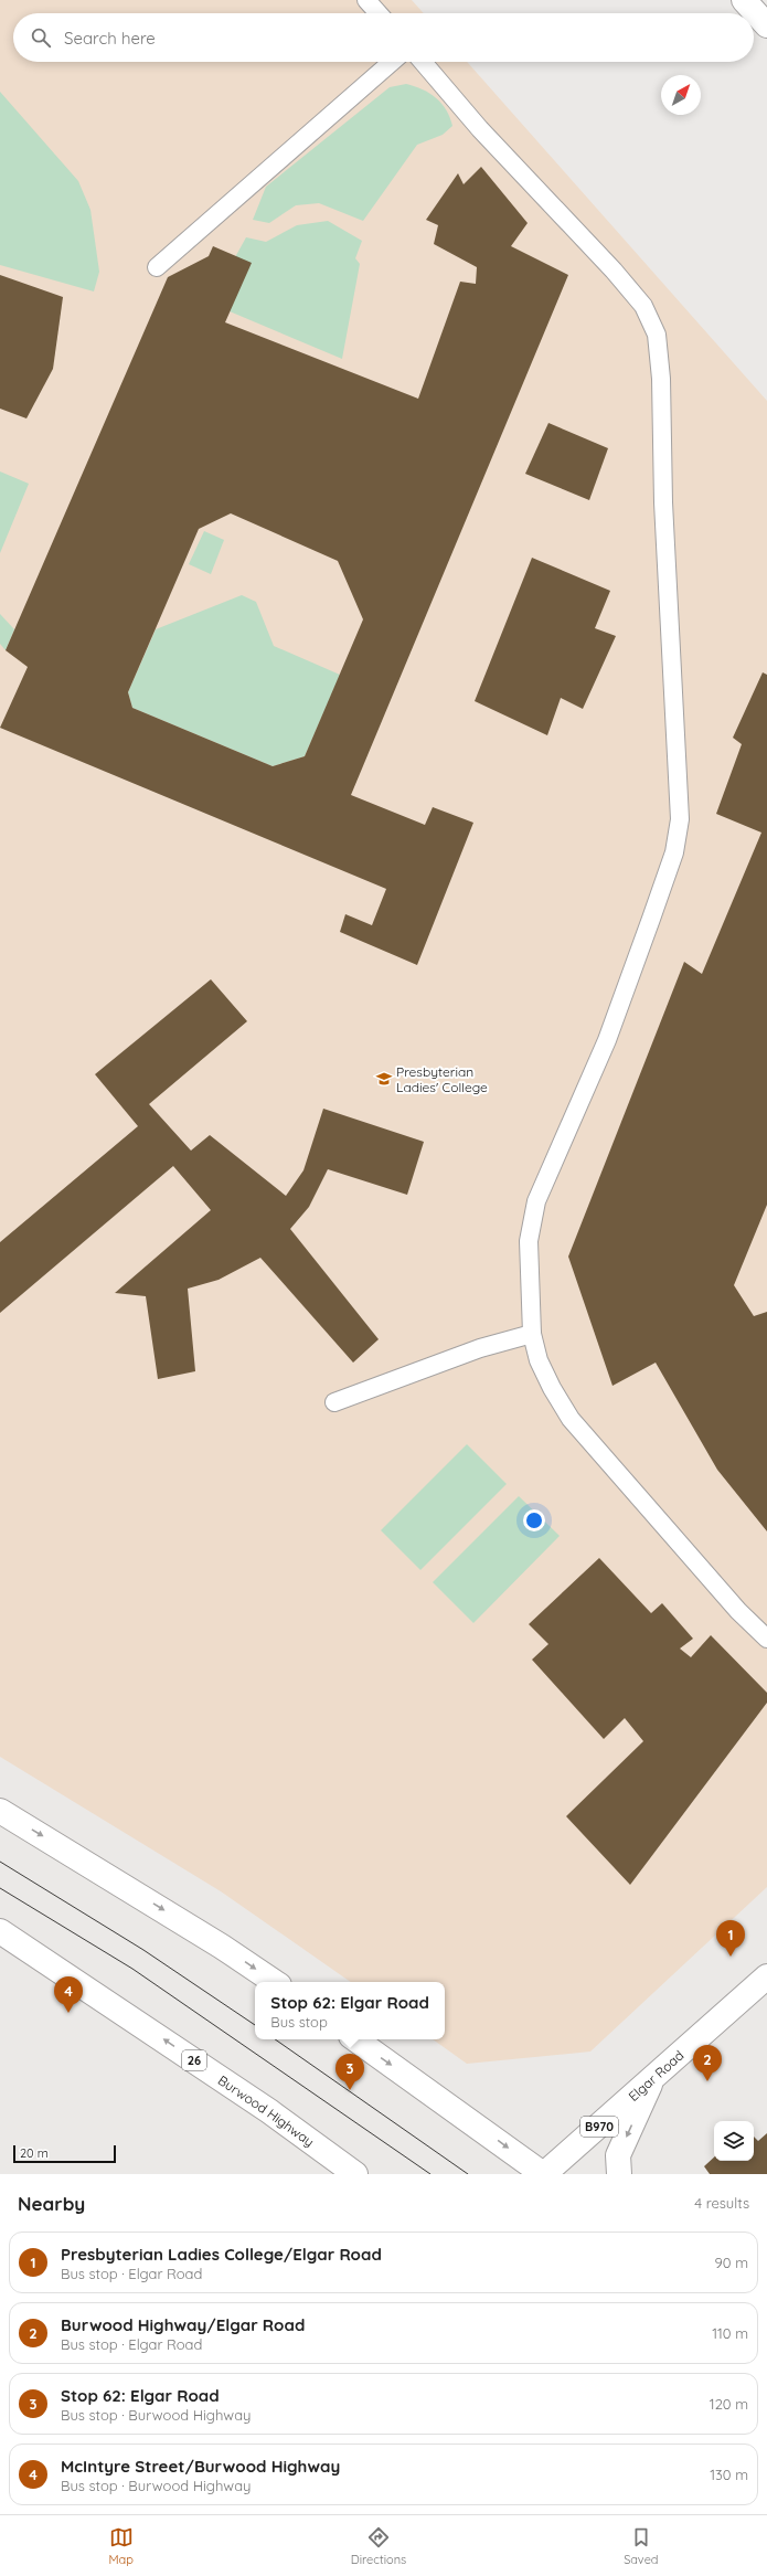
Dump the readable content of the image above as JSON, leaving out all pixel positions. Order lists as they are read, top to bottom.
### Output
{
  "streets": {
    "main road": [
      "26",
      "Elgar Road",
      "Burwood Highway",
      "B970"
    ]
  },
  "places": {
    "school or university": ["Presbyterian Ladies' College"]
  },
  "scale_bar": "20 m",
  "north": "top right",
  "page": {
    "search": "Search here",
    "pins": [
      "1",
      "4",
      "2",
      "3"
    ],
    "popup": ["Stop 62: Elgar Road", "Bus stop"],
    "scale": "20 m",
    "heading": ["Nearby", "4 results"],
    "list": [
      {
        "mark": "1",
        "name": "Presbyterian Ladies College/Elgar Road",
        "note": "Bus stop · Elgar Road",
        "value": "90 m"
      },
      {
        "mark": "2",
        "name": "Burwood Highway/Elgar Road",
        "note": "Bus stop · Elgar Road",
        "value": "110 m"
      },
      {
        "mark": "3",
        "name": "Stop 62: Elgar Road",
        "note": "Bus stop · Burwood Highway",
        "value": "120 m"
      },
      {
        "mark": "4",
        "name": "McIntyre Street/Burwood Highway",
        "note": "Bus stop · Burwood Highway",
        "value": "130 m"
      }
    ],
    "nav": ["Map", "Directions", "Saved"]
  }
}
